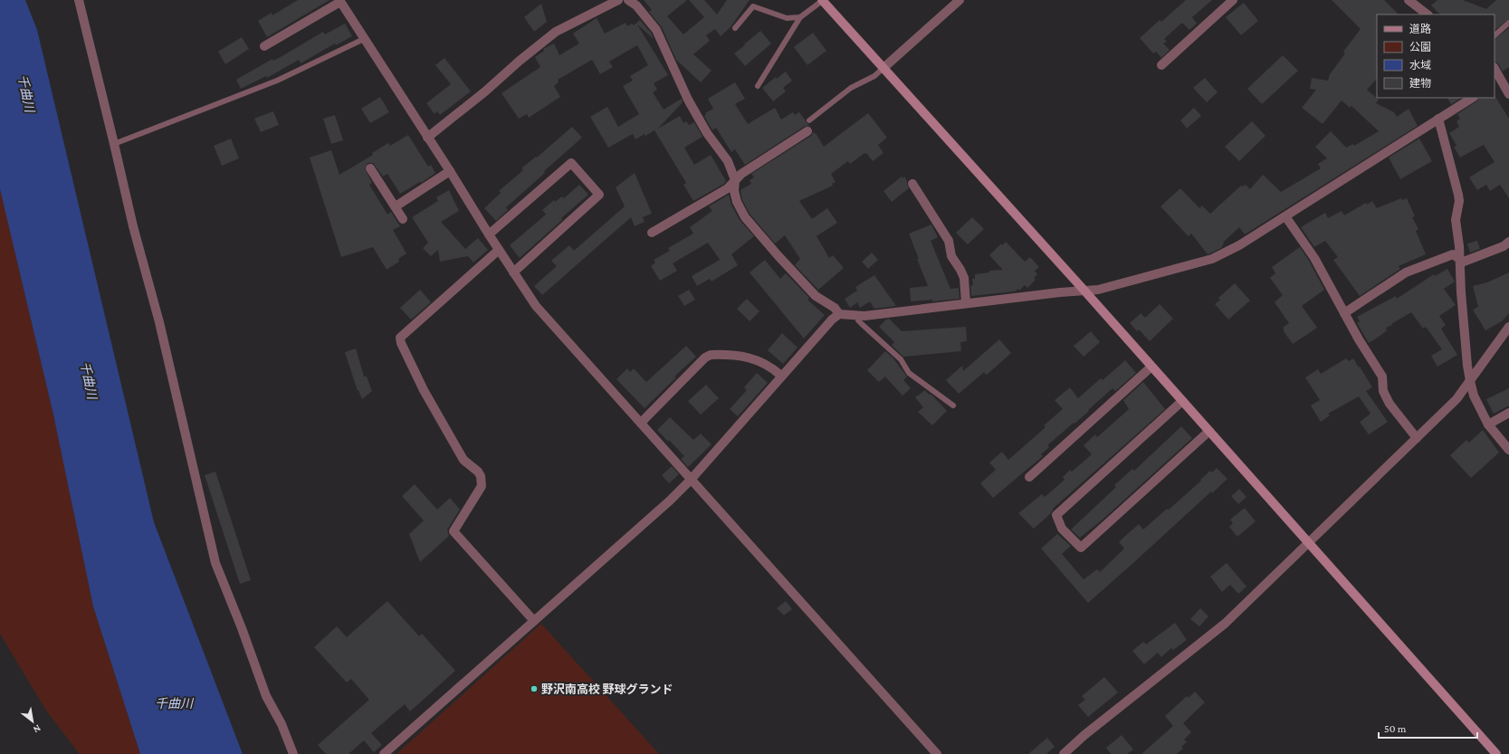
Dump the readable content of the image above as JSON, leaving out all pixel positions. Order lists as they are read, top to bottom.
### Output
{
  "water": ["千曲川"],
  "places": ["野沢南高校 野球グランド"],
  "legend": [
    "道路",
    "公園",
    "水域",
    "建物"
  ],
  "scale_bar": "50 m",
  "north": "bottom right"
}
